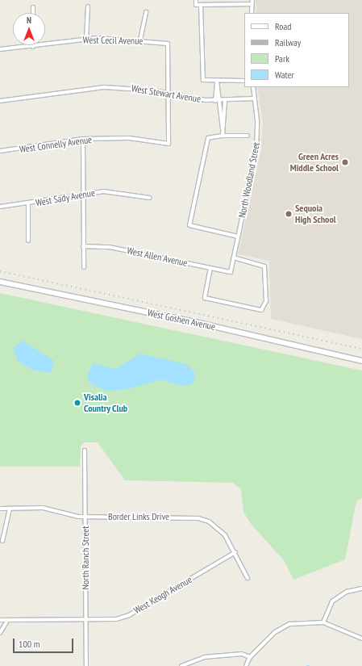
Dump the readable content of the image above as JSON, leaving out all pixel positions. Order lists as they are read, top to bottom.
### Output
{
  "streets": {
    "main road": ["West Goshen Avenue"],
    "street": [
      "West Cecil Avenue",
      "West Stewart Avenue",
      "West Connelly Avenue",
      "North Woodland Street",
      "West Sady Avenue",
      "West Allen Avenue",
      "Border Links Drive",
      "North Ranch Street",
      "West Keogh Avenue"
    ]
  },
  "crossings": [
    ["West Cecil Avenue", "West Stewart Avenue"],
    ["West Cecil Avenue", "West Connelly Avenue"],
    ["West Stewart Avenue", "West Connelly Avenue"],
    ["West Stewart Avenue", "North Woodland Street"],
    ["North Woodland Street", "West Allen Avenue"],
    ["Border Links Drive", "North Ranch Street"],
    ["Border Links Drive", "West Keogh Avenue"],
    ["North Ranch Street", "West Keogh Avenue"]
  ],
  "places": ["Green Acres Middle School", "Sequoia High School", "Visalia Country Club"],
  "legend": [
    "Road",
    "Railway",
    "Park",
    "Water"
  ],
  "scale_bar": "100 m",
  "north": "top"
}
